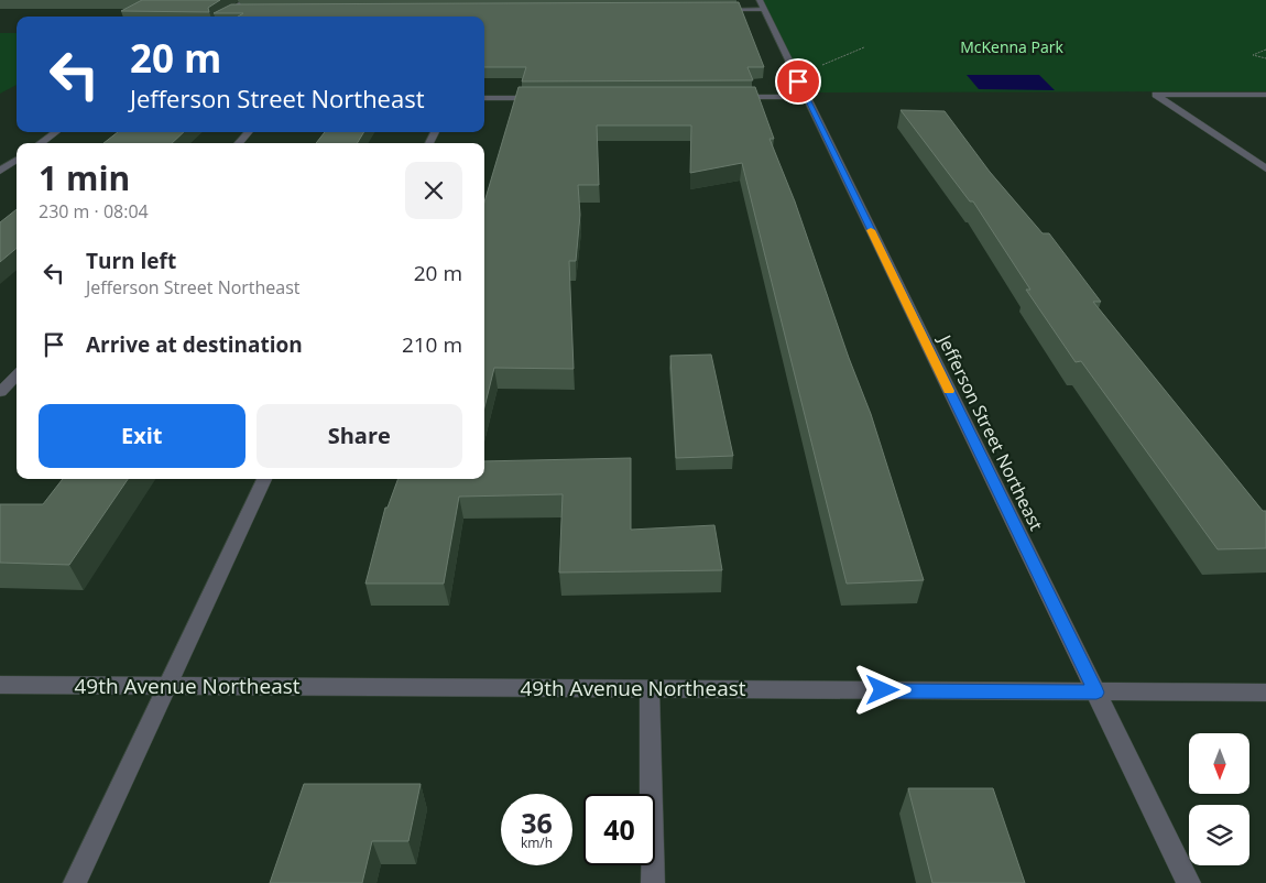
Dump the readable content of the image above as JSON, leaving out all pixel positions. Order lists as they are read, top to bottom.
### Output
{
  "streets": {
    "street": ["Jefferson Street Northeast", "49th Avenue Northeast"]
  },
  "crossings": [
    ["Jefferson Street Northeast", "49th Avenue Northeast"]
  ],
  "parks": ["McKenna Park"],
  "north": "bottom",
  "page": {
    "turn": ["20 m", "Jefferson Street Northeast"],
    "heading": ["1 min", "230 m · 08:04"],
    "list": [
      {
        "name": "Turn left",
        "note": "Jefferson Street Northeast",
        "value": "20 m"
      },
      {
        "name": "Arrive at destination",
        "value": "210 m"
      }
    ],
    "buttons": ["Exit", "Share"],
    "speed": "36 km/h",
    "limit": "40"
  }
}
